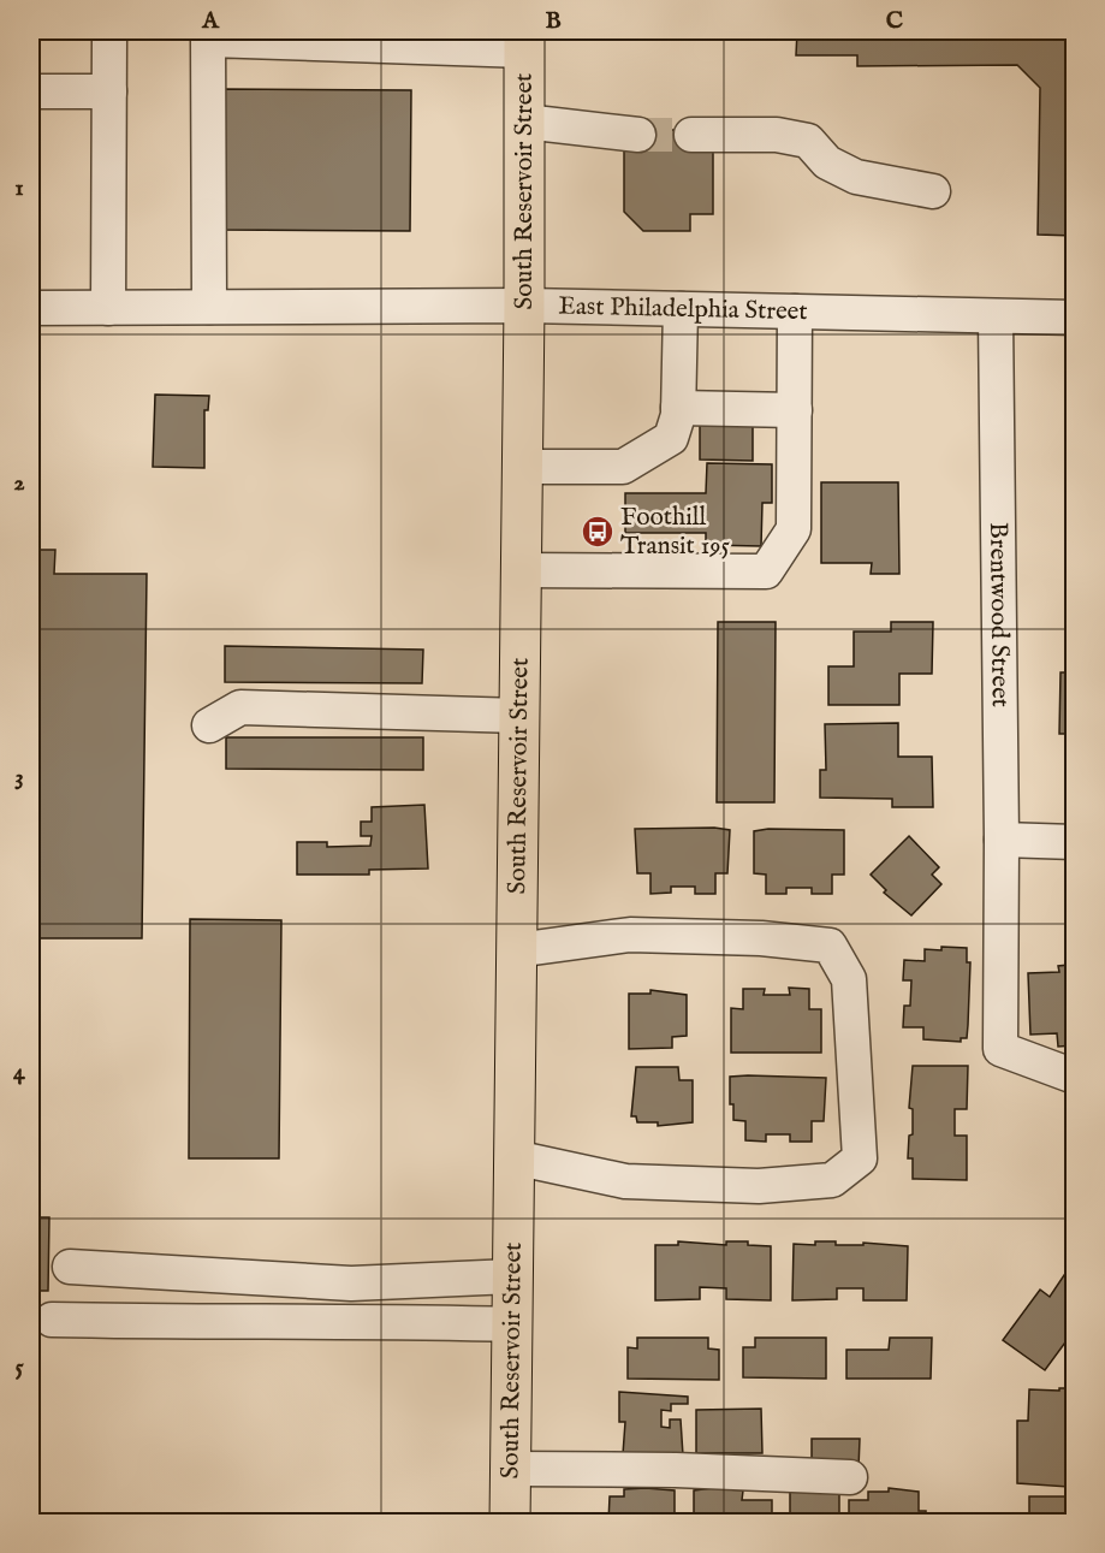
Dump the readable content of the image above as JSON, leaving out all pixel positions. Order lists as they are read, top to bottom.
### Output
{
  "streets": {
    "main road": ["South Reservoir Street"],
    "street": ["East Philadelphia Street", "Brentwood Street"]
  },
  "crossings": [
    ["South Reservoir Street", "East Philadelphia Street"],
    ["East Philadelphia Street", "Brentwood Street"]
  ],
  "places": {
    "bus stop": ["Foothill Transit 195"]
  },
  "grid": {
    "columns": ["A", "B", "C"],
    "rows": [
      "1",
      "2",
      "3",
      "4",
      "5"
    ]
  }
}
